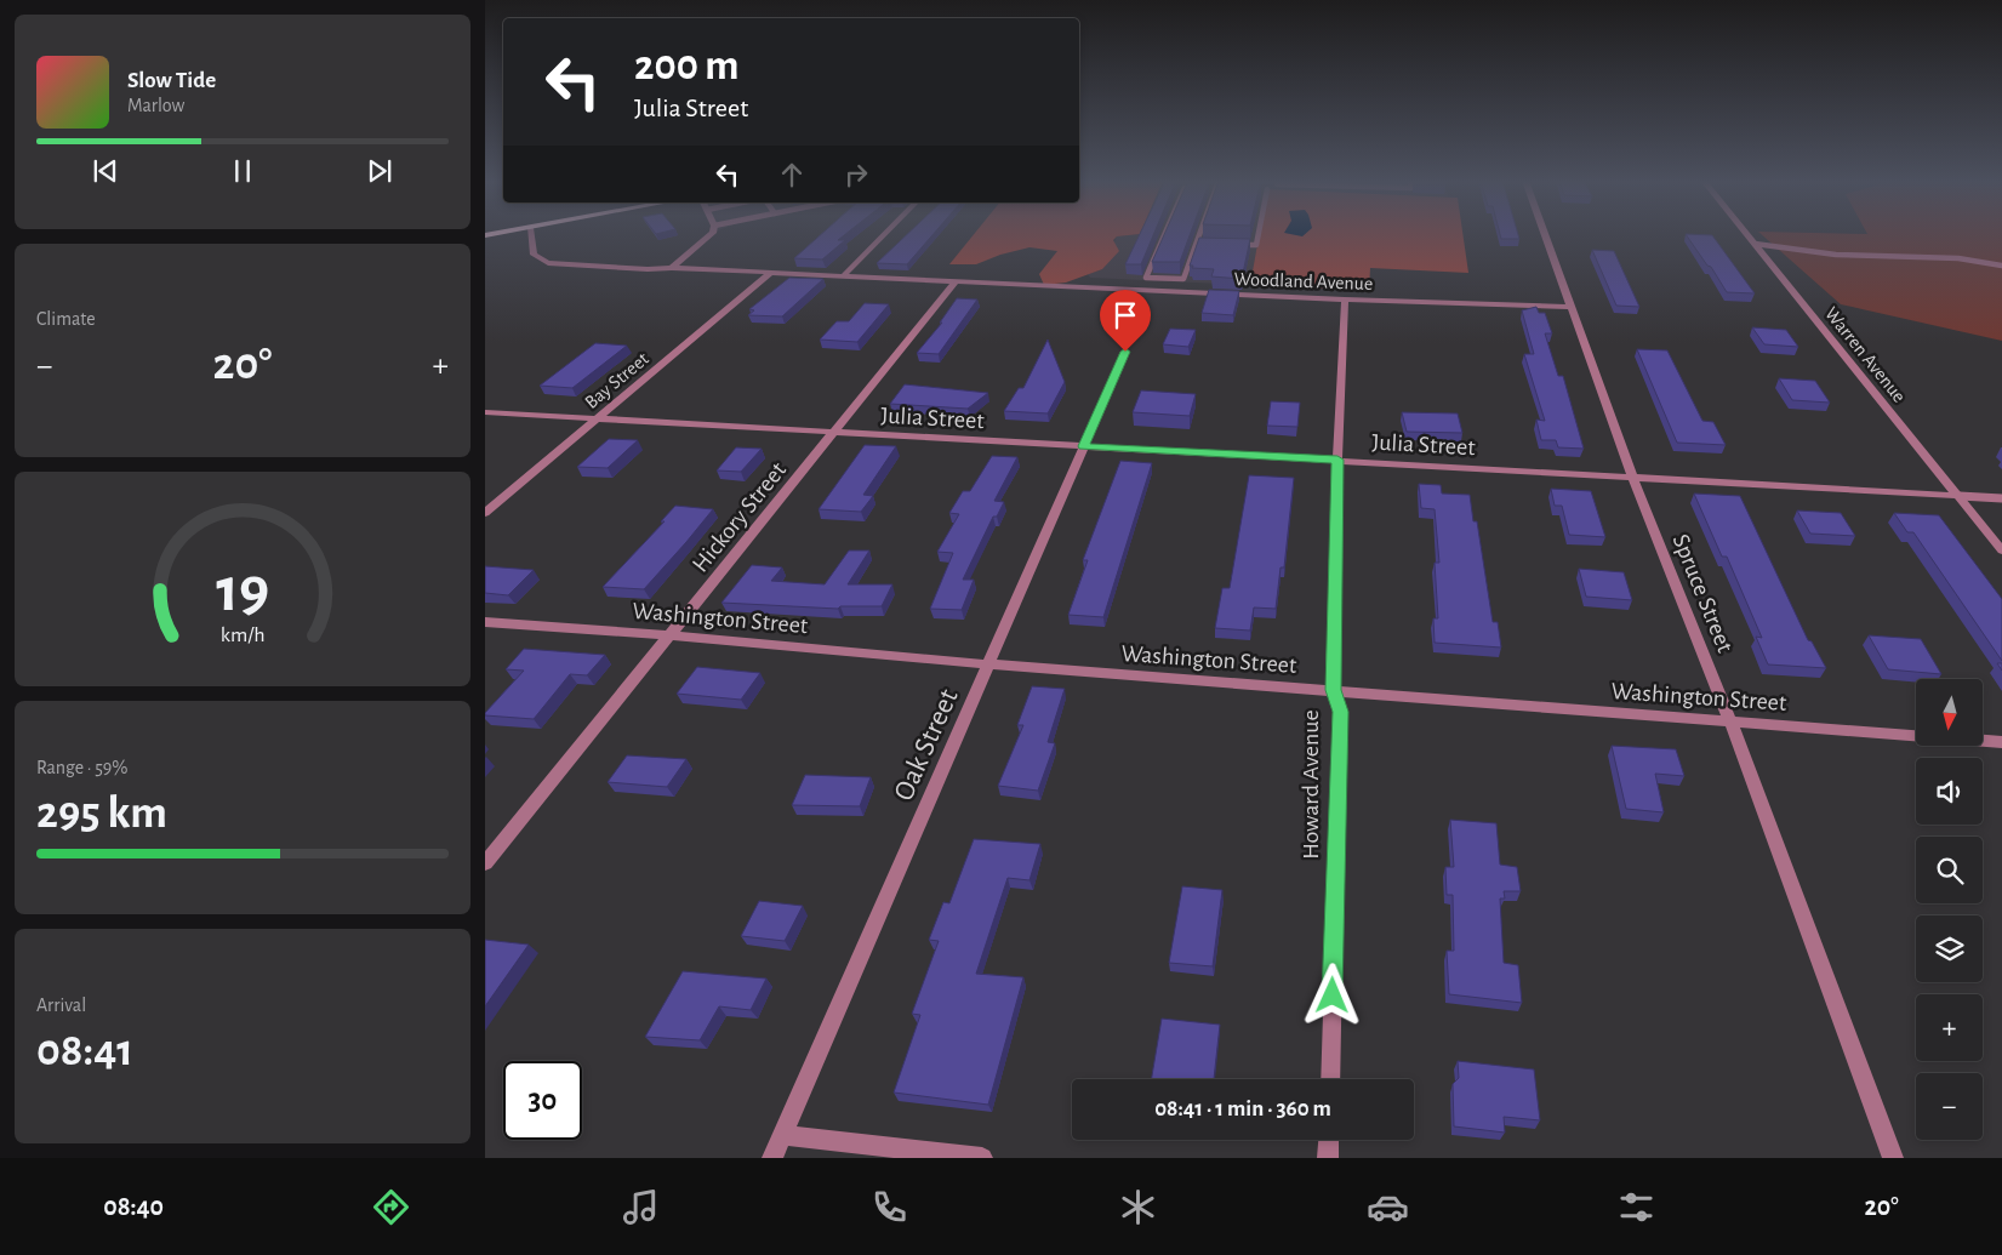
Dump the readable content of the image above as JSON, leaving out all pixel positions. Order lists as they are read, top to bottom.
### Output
{
  "streets": {
    "street": [
      "Woodland Avenue",
      "Warren Avenue",
      "Bay Street",
      "Julia Street",
      "Hickory Street",
      "Spruce Street",
      "Washington Street",
      "Oak Street",
      "Howard Avenue"
    ]
  },
  "crossings": [
    ["Woodland Avenue", "Bay Street"],
    ["Woodland Avenue", "Hickory Street"],
    ["Woodland Avenue", "Spruce Street"],
    ["Woodland Avenue", "Howard Avenue"],
    ["Warren Avenue", "Julia Street"],
    ["Bay Street", "Julia Street"],
    ["Julia Street", "Hickory Street"],
    ["Julia Street", "Spruce Street"],
    ["Julia Street", "Oak Street"],
    ["Julia Street", "Howard Avenue"],
    ["Hickory Street", "Washington Street"],
    ["Spruce Street", "Washington Street"],
    ["Washington Street", "Oak Street"],
    ["Washington Street", "Howard Avenue"]
  ],
  "north": "bottom",
  "page": {
    "turn": ["200 m", "Julia Street"],
    "song": ["Slow Tide", "Marlow"],
    "tile": [
      "Climate",
      ["Range · 59%", "295 km"],
      ["Arrival", "08:41"]
    ],
    "heat": ["−", "20°", "+"],
    "map_buttons": ["+", "−"],
    "limit": "30",
    "trip": "08:41 · 1 min · 360 m",
    "tabs": ["08:40", "20°"],
    "gauge": ["19", "km/h"]
  }
}
